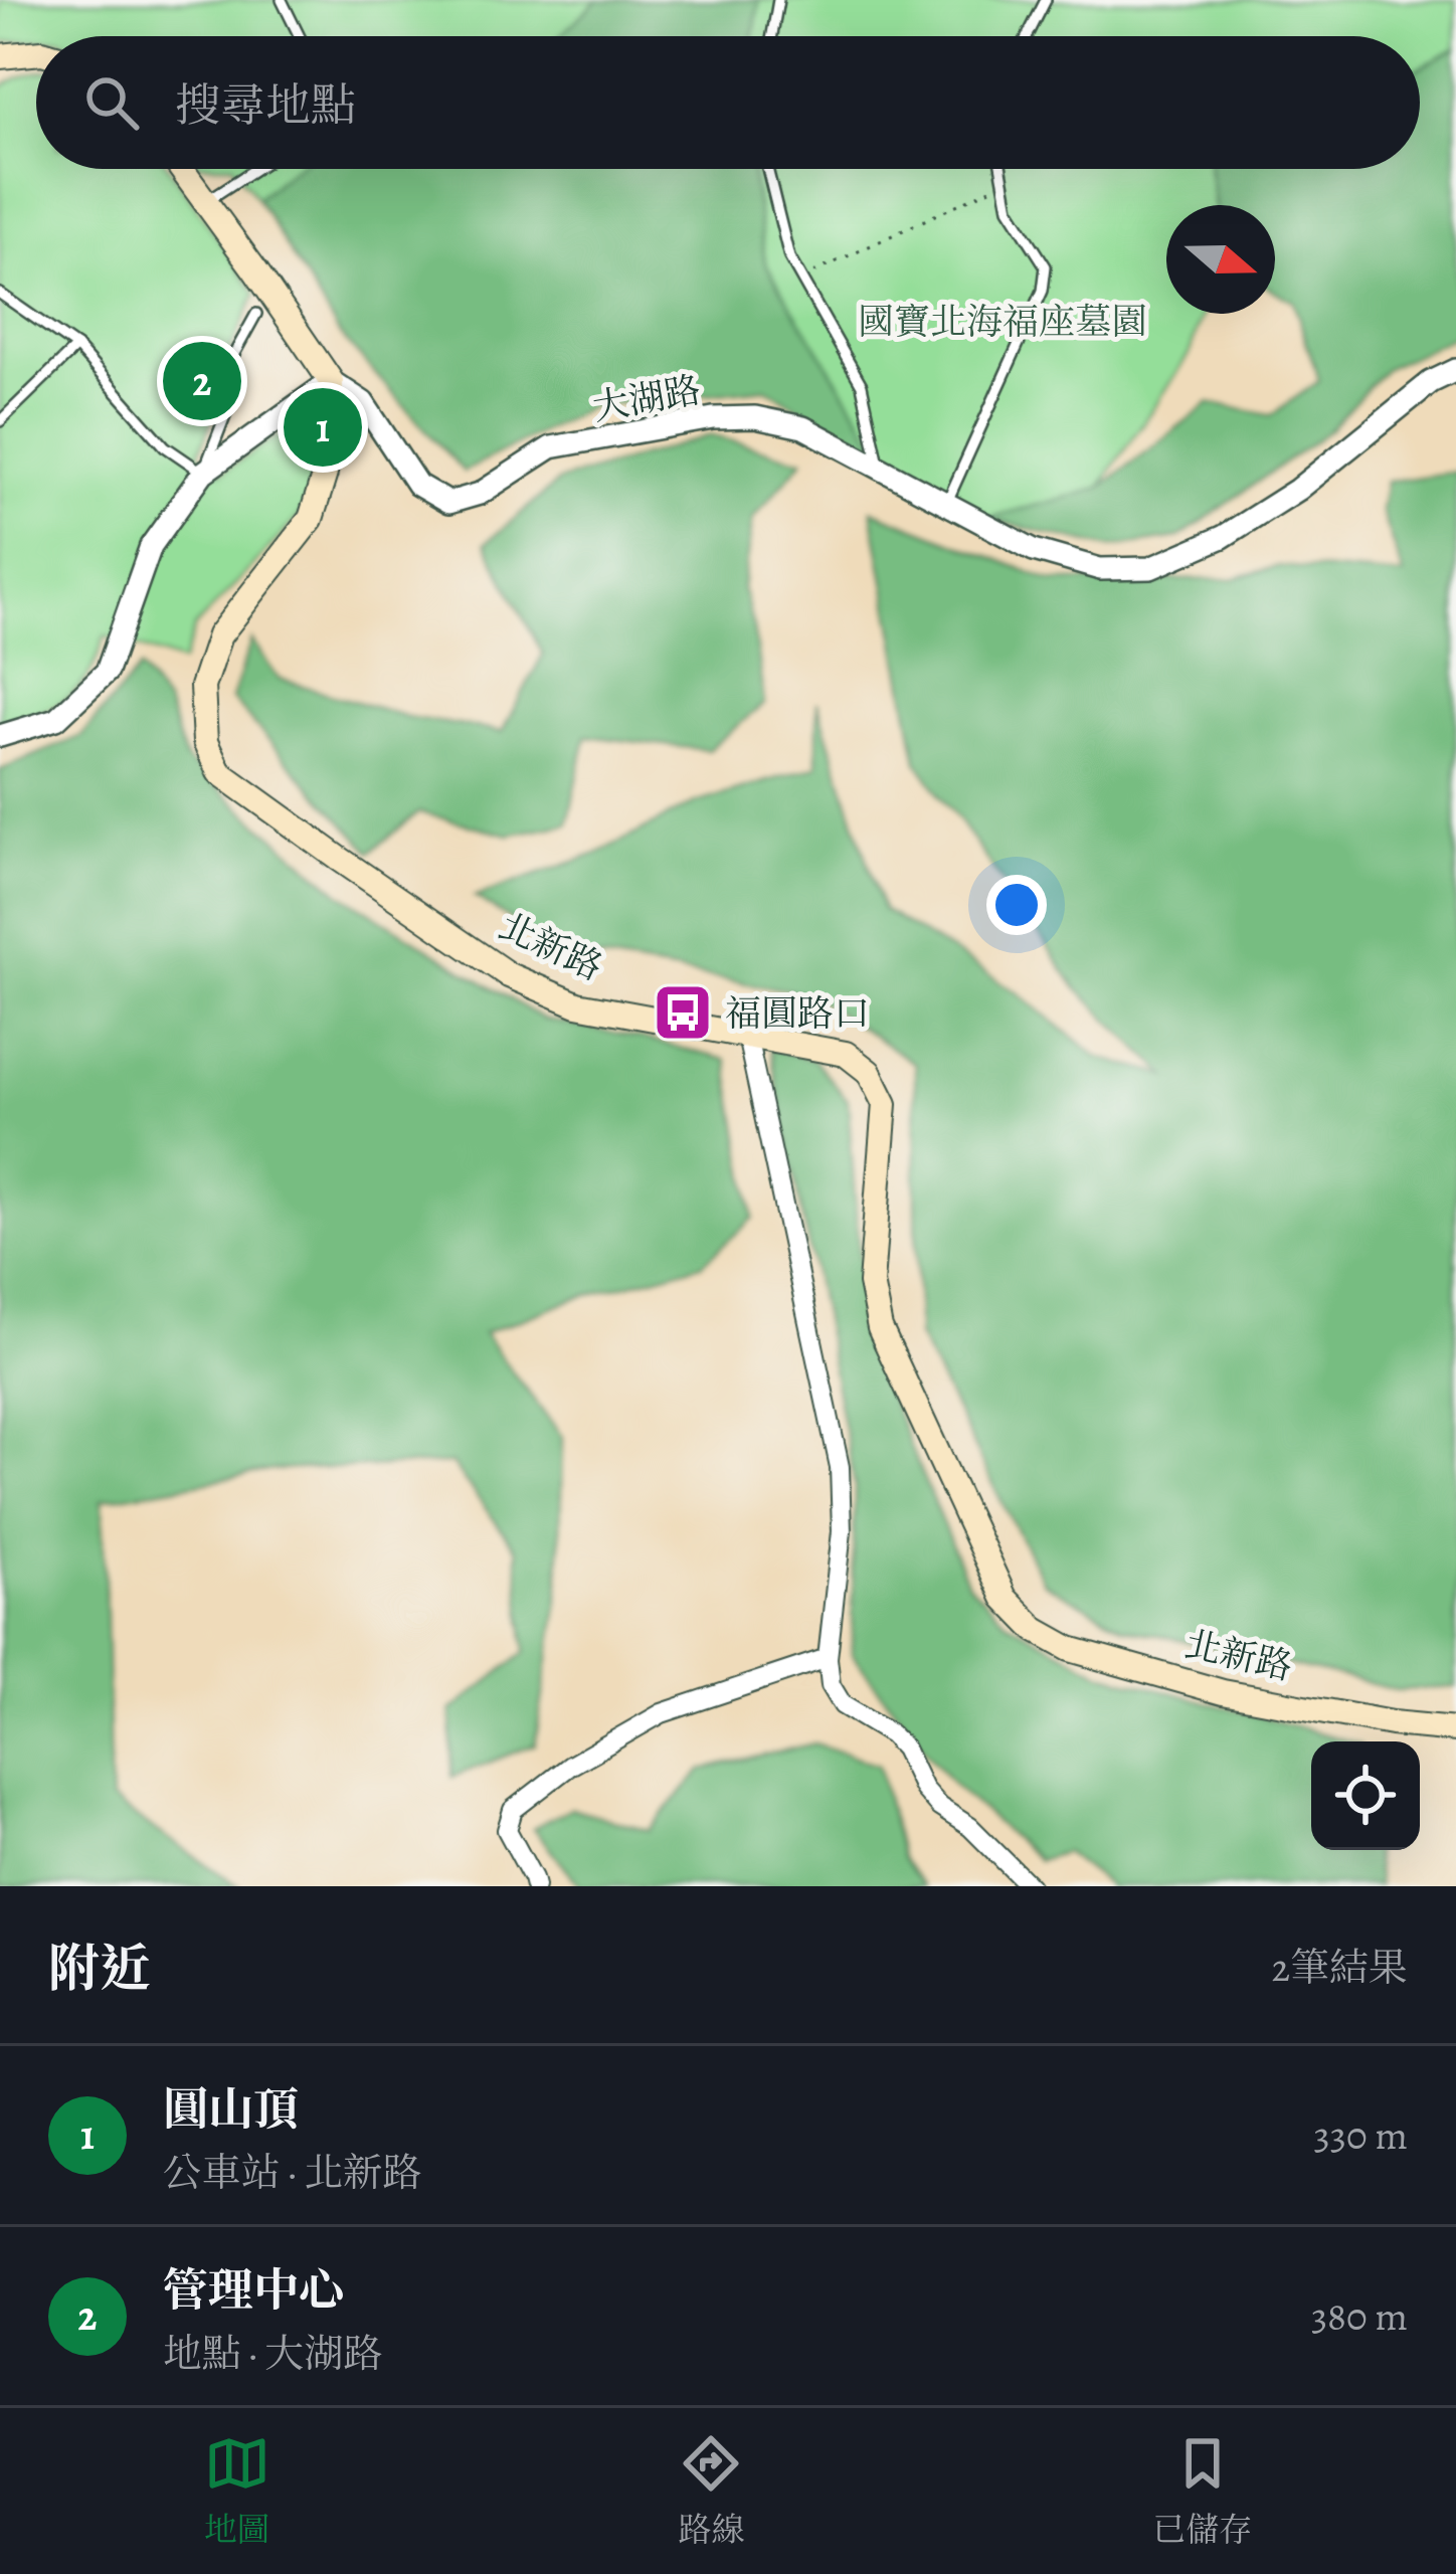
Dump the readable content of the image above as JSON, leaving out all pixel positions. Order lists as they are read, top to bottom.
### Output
{
  "streets": {
    "main road": ["北新路"],
    "street": ["大湖路"]
  },
  "crossings": [
    ["大湖路", "北新路"]
  ],
  "parks": ["國寶北海福座墓園"],
  "places": {
    "bus stop": ["福圓路口"]
  },
  "north": "right",
  "page": {
    "search": "搜尋地點",
    "pins": ["2", "1"],
    "heading": ["附近", "2筆結果"],
    "list": [
      {
        "mark": "1",
        "name": "圓山頂",
        "note": "公車站 · 北新路",
        "value": "330 m"
      },
      {
        "mark": "2",
        "name": "管理中心",
        "note": "地點 · 大湖路",
        "value": "380 m"
      }
    ],
    "nav": ["地圖", "路線", "已儲存"]
  }
}
